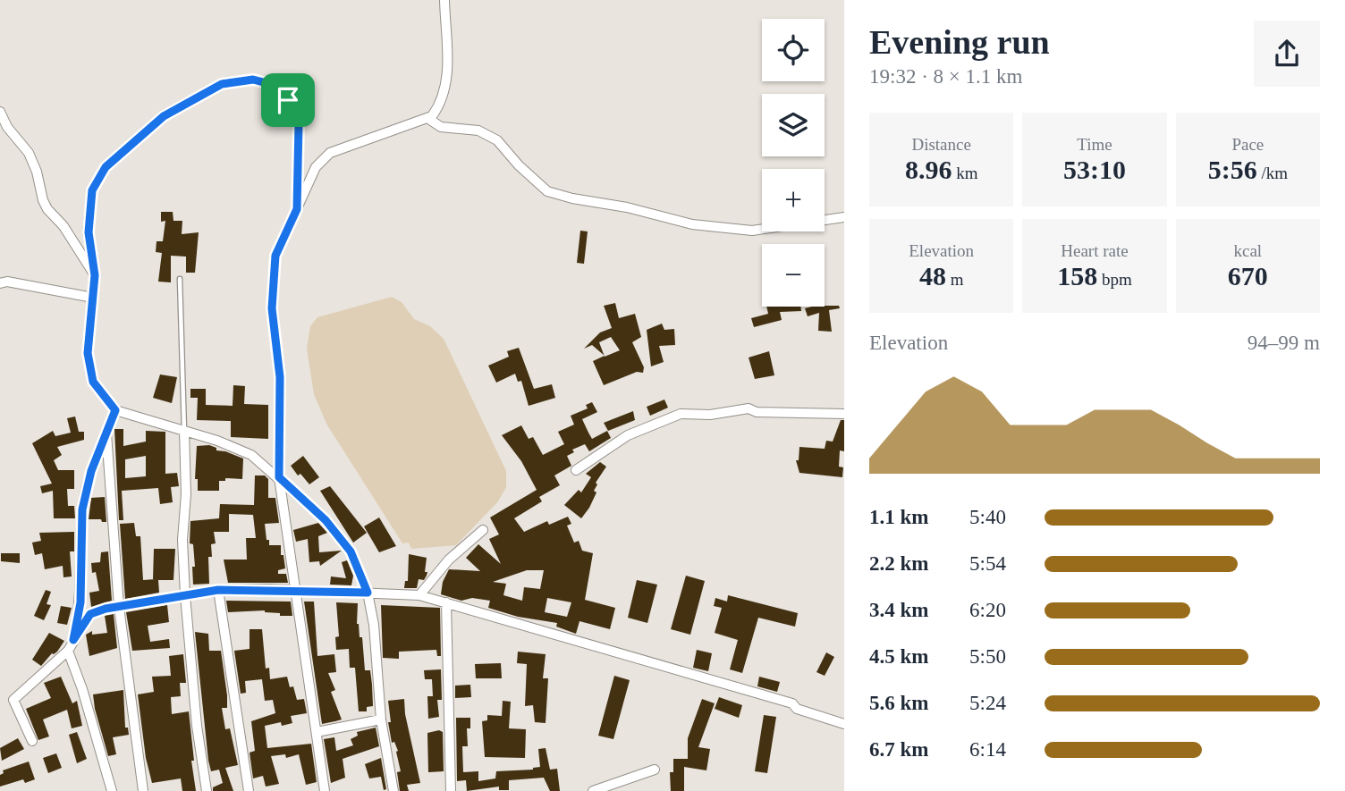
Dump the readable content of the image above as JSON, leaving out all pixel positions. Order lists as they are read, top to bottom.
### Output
{
  "page": {
    "heading": ["Evening run", "19:32 · 8 × 1.1 km"],
    "map_buttons": ["+", "−"],
    "stats": [
      ["Distance", "8.96 km"],
      ["Time", "53:10"],
      ["Pace", "5:56 /km"],
      ["Elevation", "48 m"],
      ["Heart rate", "158 bpm"],
      ["kcal", "670"]
    ],
    "chart": ["Elevation", "94–99 m"],
    "list": [
      {
        "name": "1.1 km",
        "note": "5:40"
      },
      {
        "name": "2.2 km",
        "note": "5:54"
      },
      {
        "name": "3.4 km",
        "note": "6:20"
      },
      {
        "name": "4.5 km",
        "note": "5:50"
      },
      {
        "name": "5.6 km",
        "note": "5:24"
      },
      {
        "name": "6.7 km",
        "note": "6:14"
      }
    ]
  }
}
